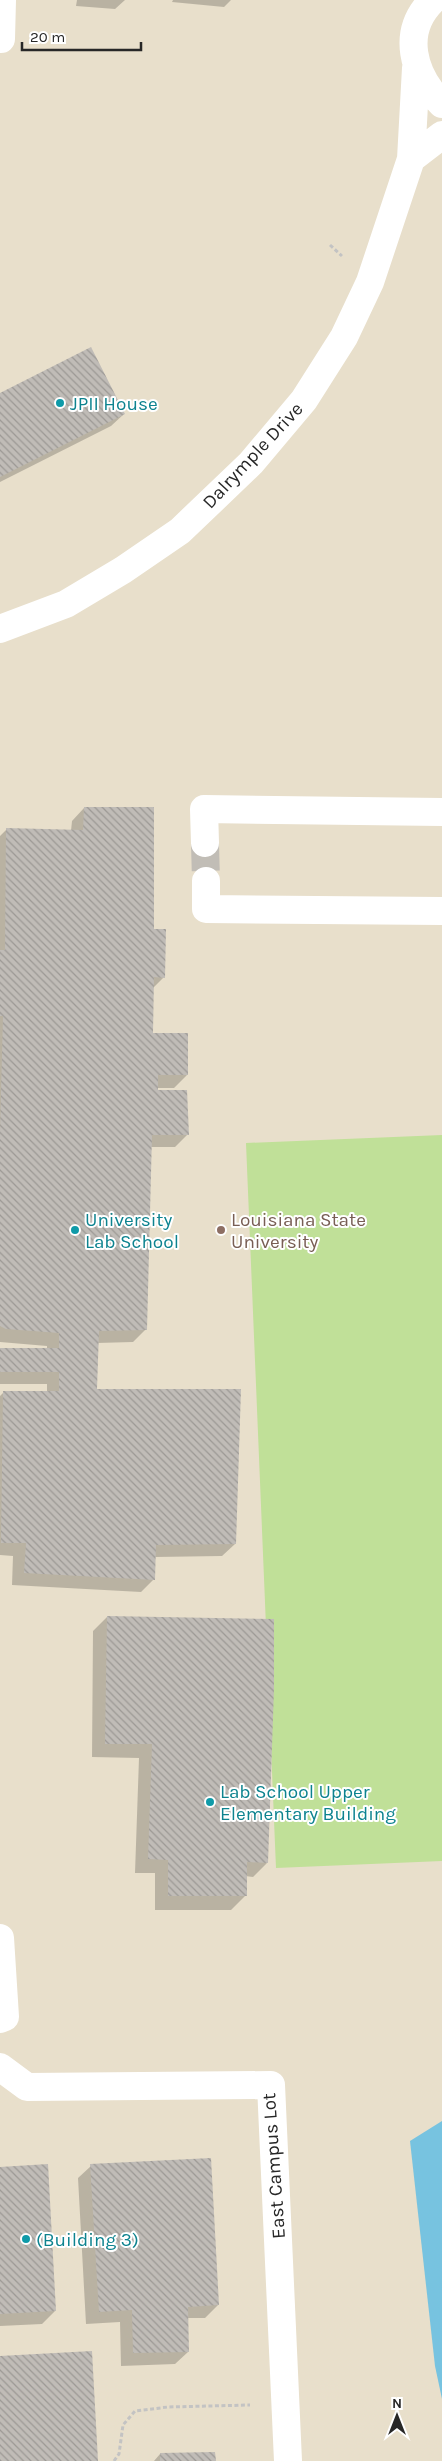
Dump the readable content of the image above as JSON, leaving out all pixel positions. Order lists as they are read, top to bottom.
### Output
{
  "streets": {
    "street": ["Dalrymple Drive", "East Campus Lot"]
  },
  "places": [
    "JPII House",
    "University Lab School",
    "Louisiana State University",
    "Lab School Upper Elementary Building",
    "(Building 3)"
  ],
  "scale_bar": "20 m",
  "north": "top"
}
